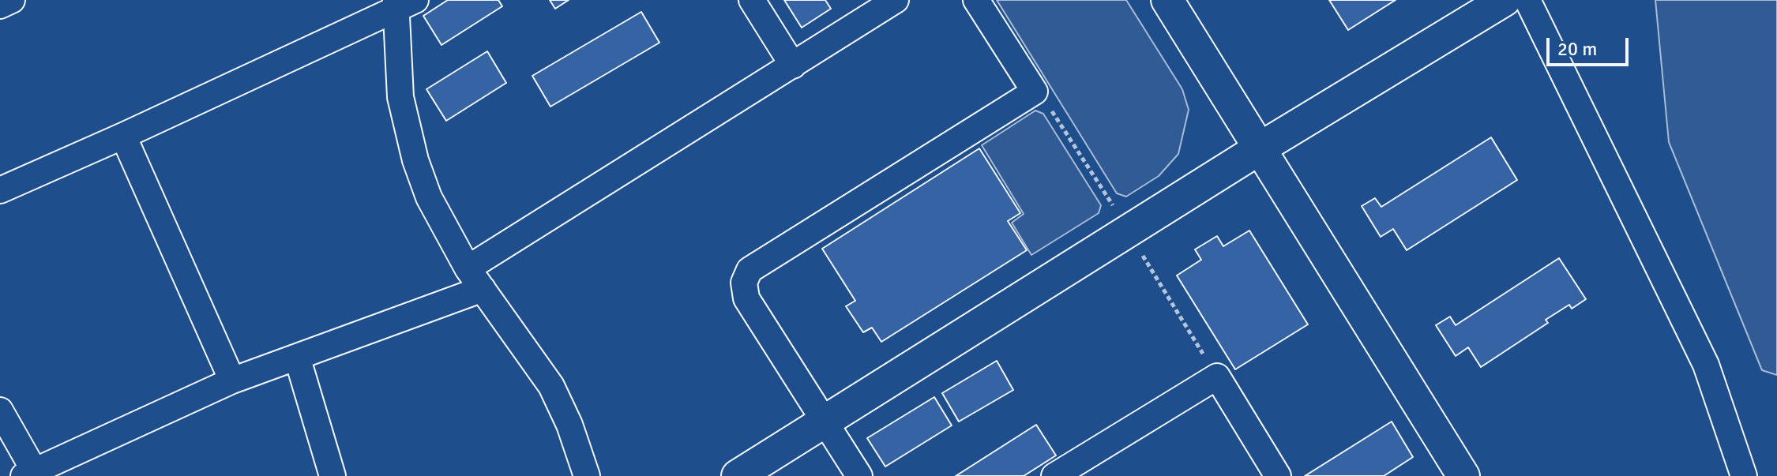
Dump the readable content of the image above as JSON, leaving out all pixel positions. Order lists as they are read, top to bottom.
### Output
{
  "scale_bar": "20 m"
}
